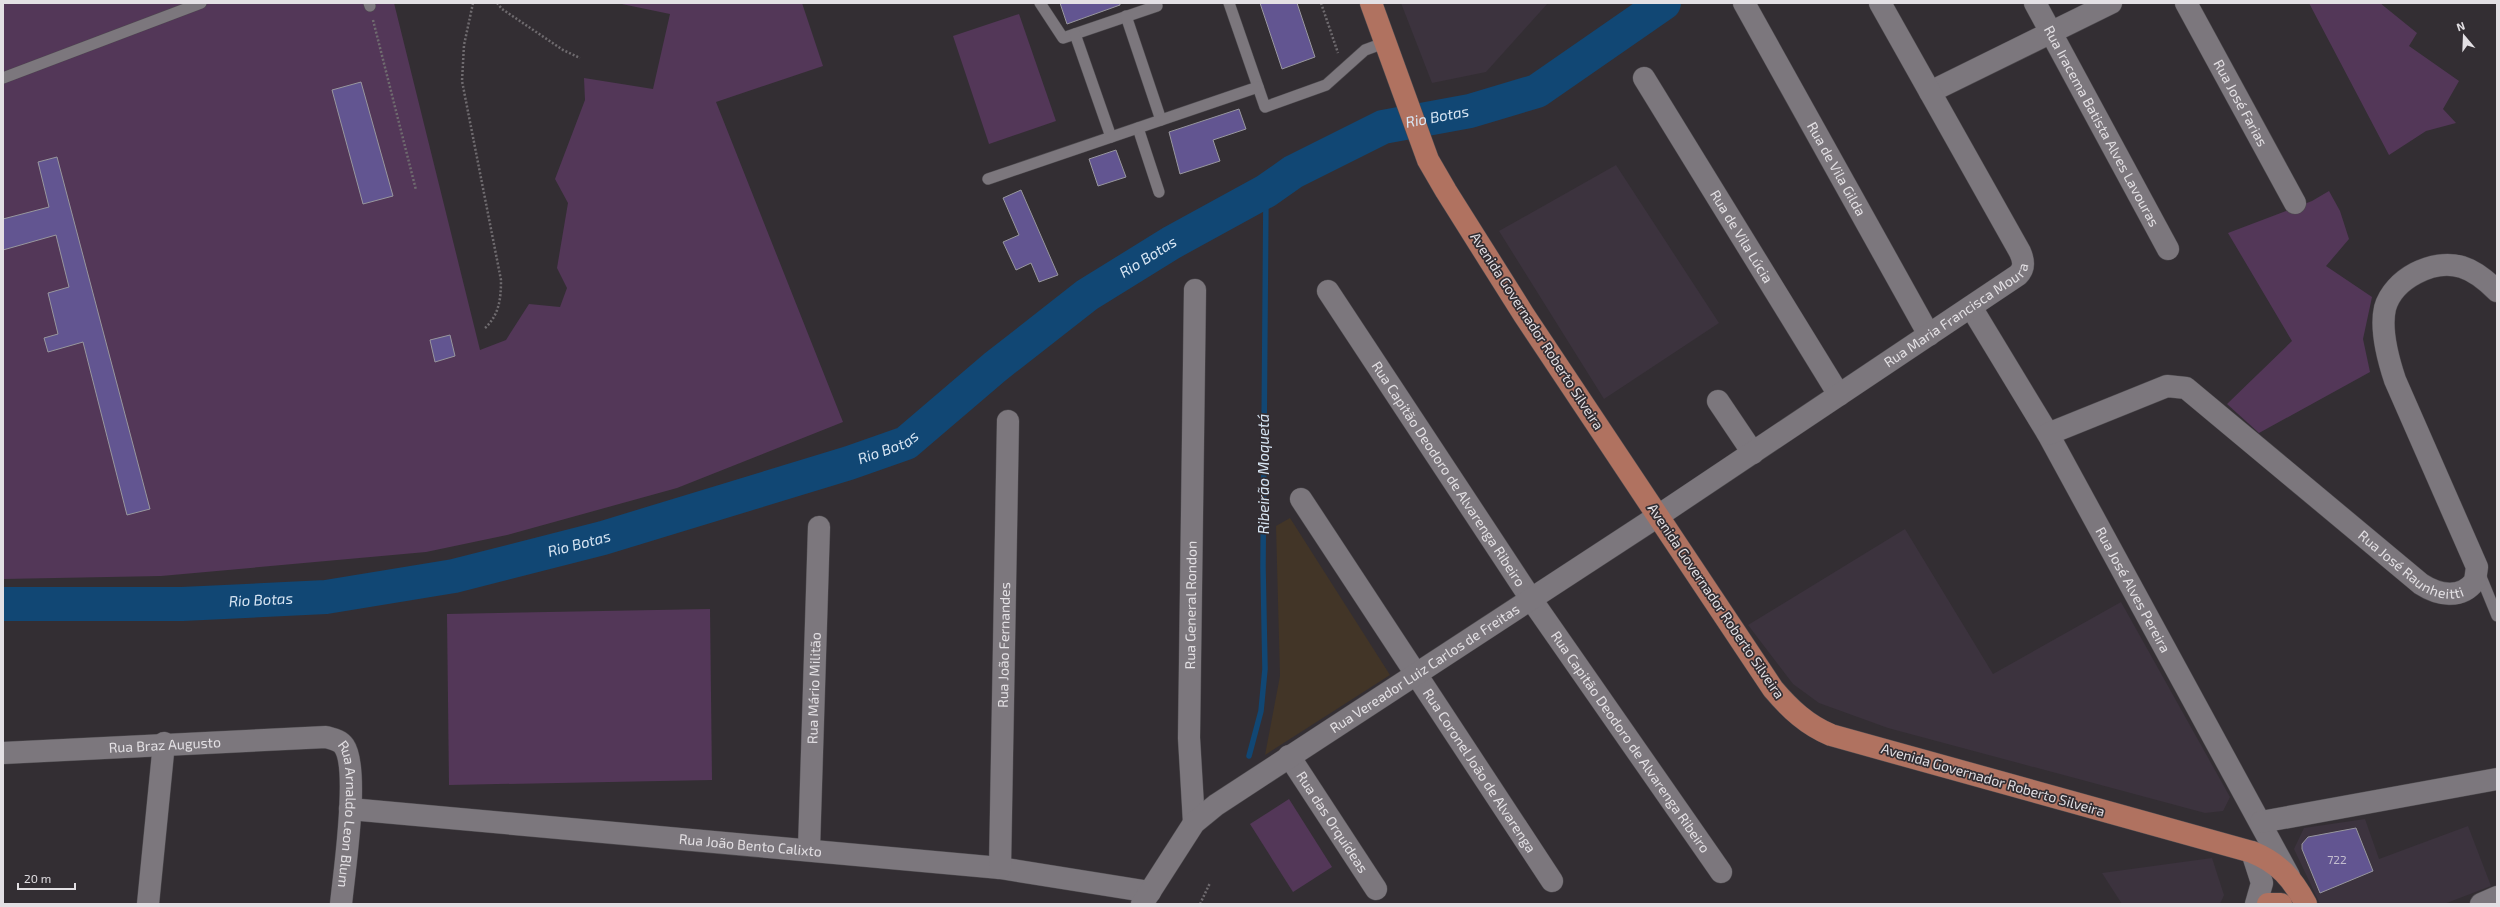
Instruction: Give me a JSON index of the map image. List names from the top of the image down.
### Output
{
  "streets": {
    "main road": ["Avenida Governador Roberto Silveira"],
    "street": [
      "Rua José Farias",
      "Rua Iracema Batista Alves Lavouras",
      "Rua de Vila Gilda",
      "Rua de Vila Lúcia",
      "Rua Maria Francisca Moura",
      "Rua Capitão Deodoro de Alvarenga Ribeiro",
      "Rua José Raunheitti",
      "Rua José Alves Pereira",
      "Rua General Rondon",
      "Rua João Fernandes",
      "Rua Vereador Luiz Carlos de Freitas",
      "Rua Mário Militão",
      "Rua Braz Augusto",
      "Rua Coronel João de Alvarenga",
      "Rua Arnaldo Leon Blum",
      "Rua das Orquídeas",
      "Rua João Bento Calixto"
    ]
  },
  "crossings": [
    ["Rua de Vila Gilda", "Rua Maria Francisca Moura"],
    ["Rua de Vila Lúcia", "Rua Maria Francisca Moura"],
    ["Rua Maria Francisca Moura", "Avenida Governador Roberto Silveira"],
    ["Rua Maria Francisca Moura", "Rua José Alves Pereira"],
    ["Rua Maria Francisca Moura", "Rua Vereador Luiz Carlos de Freitas"],
    ["Avenida Governador Roberto Silveira", "Rua José Alves Pereira"],
    ["Avenida Governador Roberto Silveira", "Rua Vereador Luiz Carlos de Freitas"],
    ["Rua Capitão Deodoro de Alvarenga Ribeiro", "Rua Vereador Luiz Carlos de Freitas"],
    ["Rua José Raunheitti", "Rua José Alves Pereira"],
    ["Rua General Rondon", "Rua Vereador Luiz Carlos de Freitas"],
    ["Rua João Fernandes", "Rua João Bento Calixto"],
    ["Rua Vereador Luiz Carlos de Freitas", "Rua Coronel João de Alvarenga"],
    ["Rua Vereador Luiz Carlos de Freitas", "Rua das Orquídeas"],
    ["Rua Mário Militão", "Rua João Bento Calixto"],
    ["Rua Braz Augusto", "Rua Arnaldo Leon Blum"],
    ["Rua Arnaldo Leon Blum", "Rua João Bento Calixto"]
  ],
  "water": ["Rio Botas", "Ribeirão Moquetá"],
  "house_numbers": ["722"],
  "scale_bar": "20 m",
  "north": "top"
}
